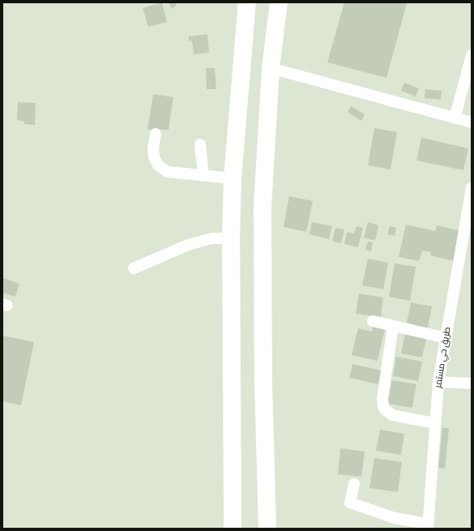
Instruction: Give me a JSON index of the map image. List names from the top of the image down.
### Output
{
  "streets": {
    "street": ["طريق حي مستمر"]
  }
}
